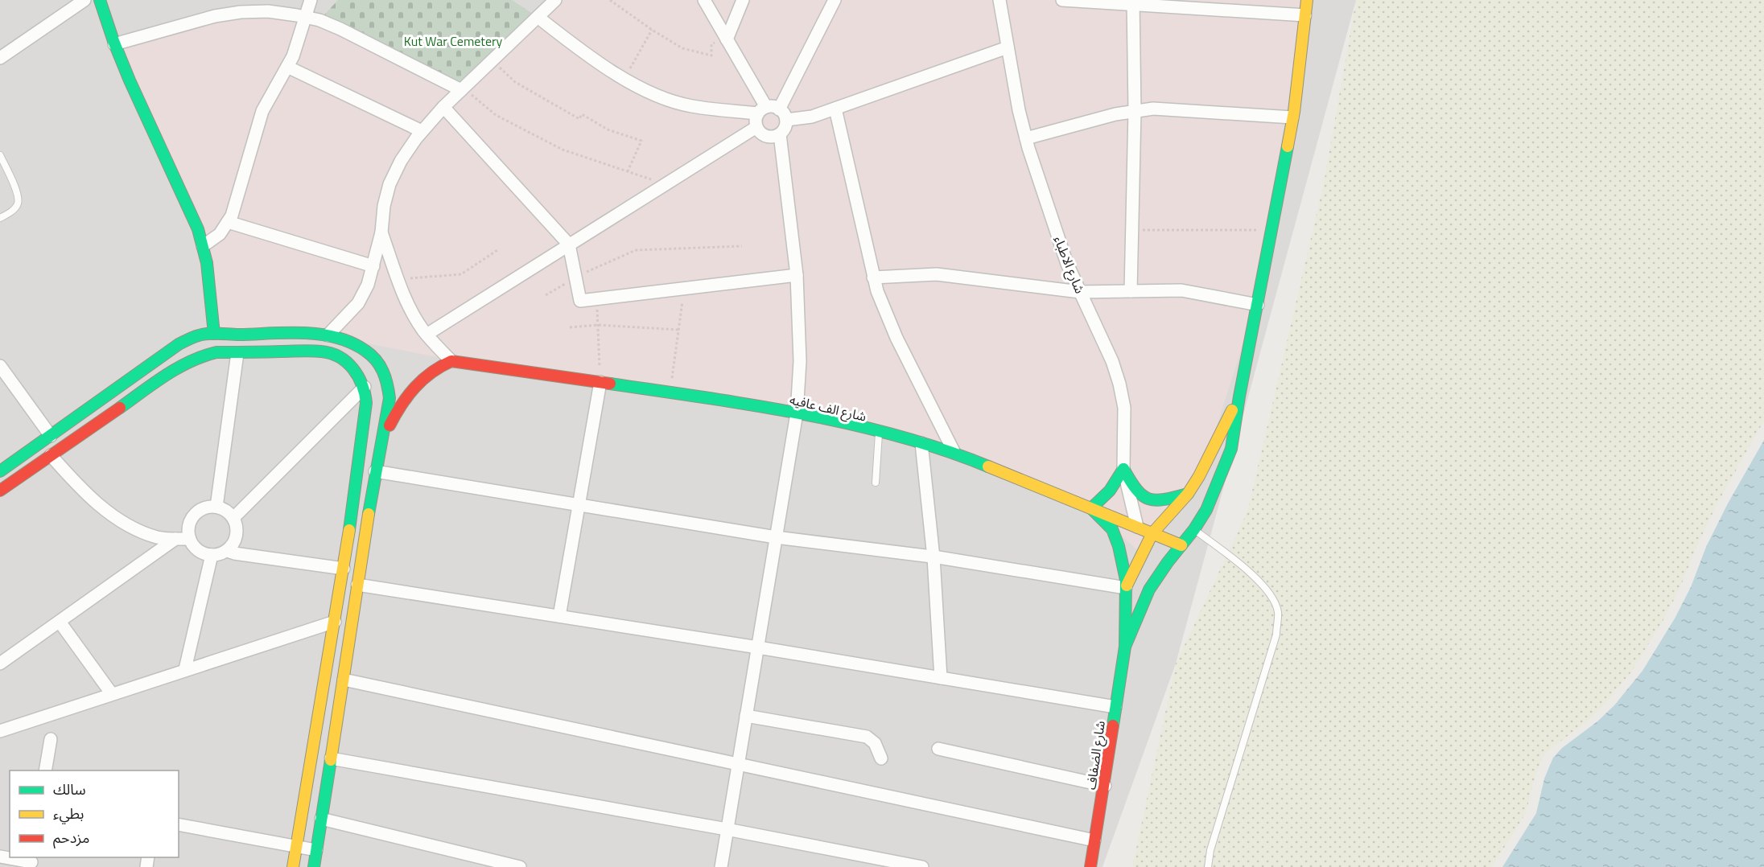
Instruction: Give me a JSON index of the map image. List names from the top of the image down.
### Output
{
  "streets": {
    "street": ["شارع الاطباء", "شارع الف عافيه", "شارع الضفاف"]
  },
  "crossings": [
    ["شارع الاطباء", "شارع الف عافيه"]
  ],
  "parks": ["Kut War Cemetery"],
  "legend": ["سالك", "بطيء", "مزدحم"]
}
